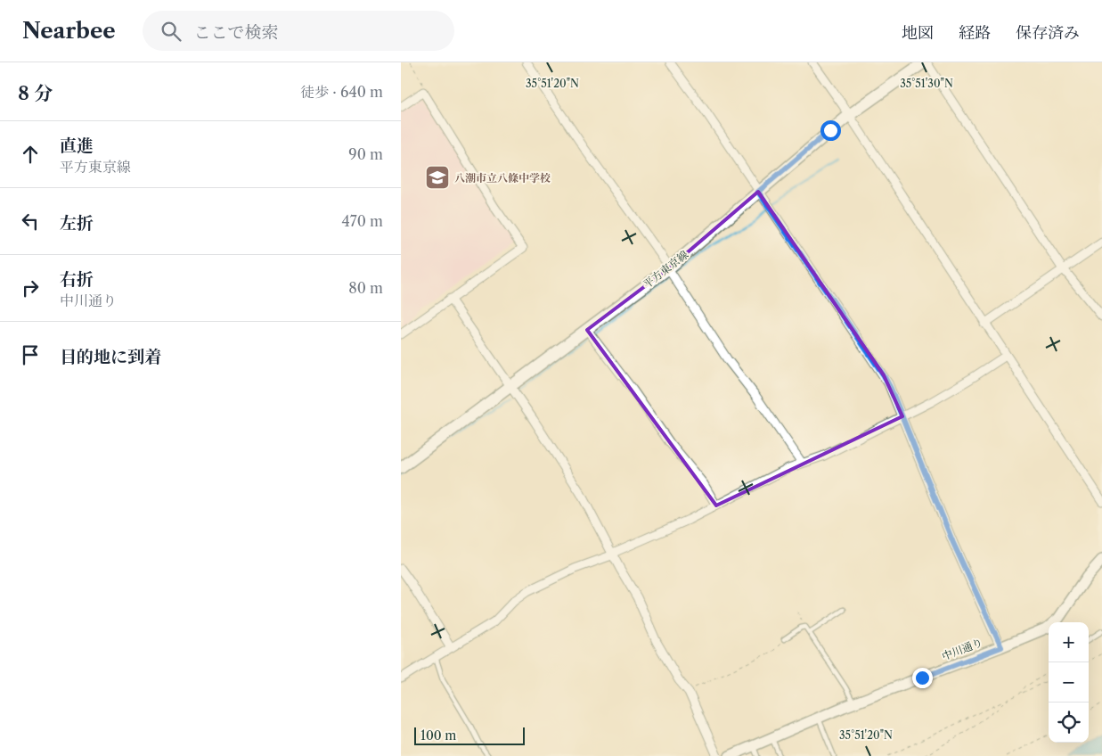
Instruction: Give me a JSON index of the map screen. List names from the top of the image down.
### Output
{
  "streets": {
    "main road": ["平方東京線"],
    "street": ["中川通り"]
  },
  "places": {
    "school or university": ["八潮市立八條中学校"]
  },
  "scale_bar": "100 m",
  "page": {
    "header": "Nearbee",
    "search": "ここで検索",
    "nav": ["地図", "経路", "保存済み"],
    "heading": ["8 分", "徒歩 · 640 m"],
    "list": [
      ["直進", "平方東京線", "90 m"],
      ["左折", "470 m"],
      ["右折", "中川通り", "80 m"],
      "目的地に到着"
    ],
    "map_buttons": ["+", "−"],
    "scale": "100 m"
  },
  "coordinates": ["35°51'20\"N", "35°51'30\"N"]
}
